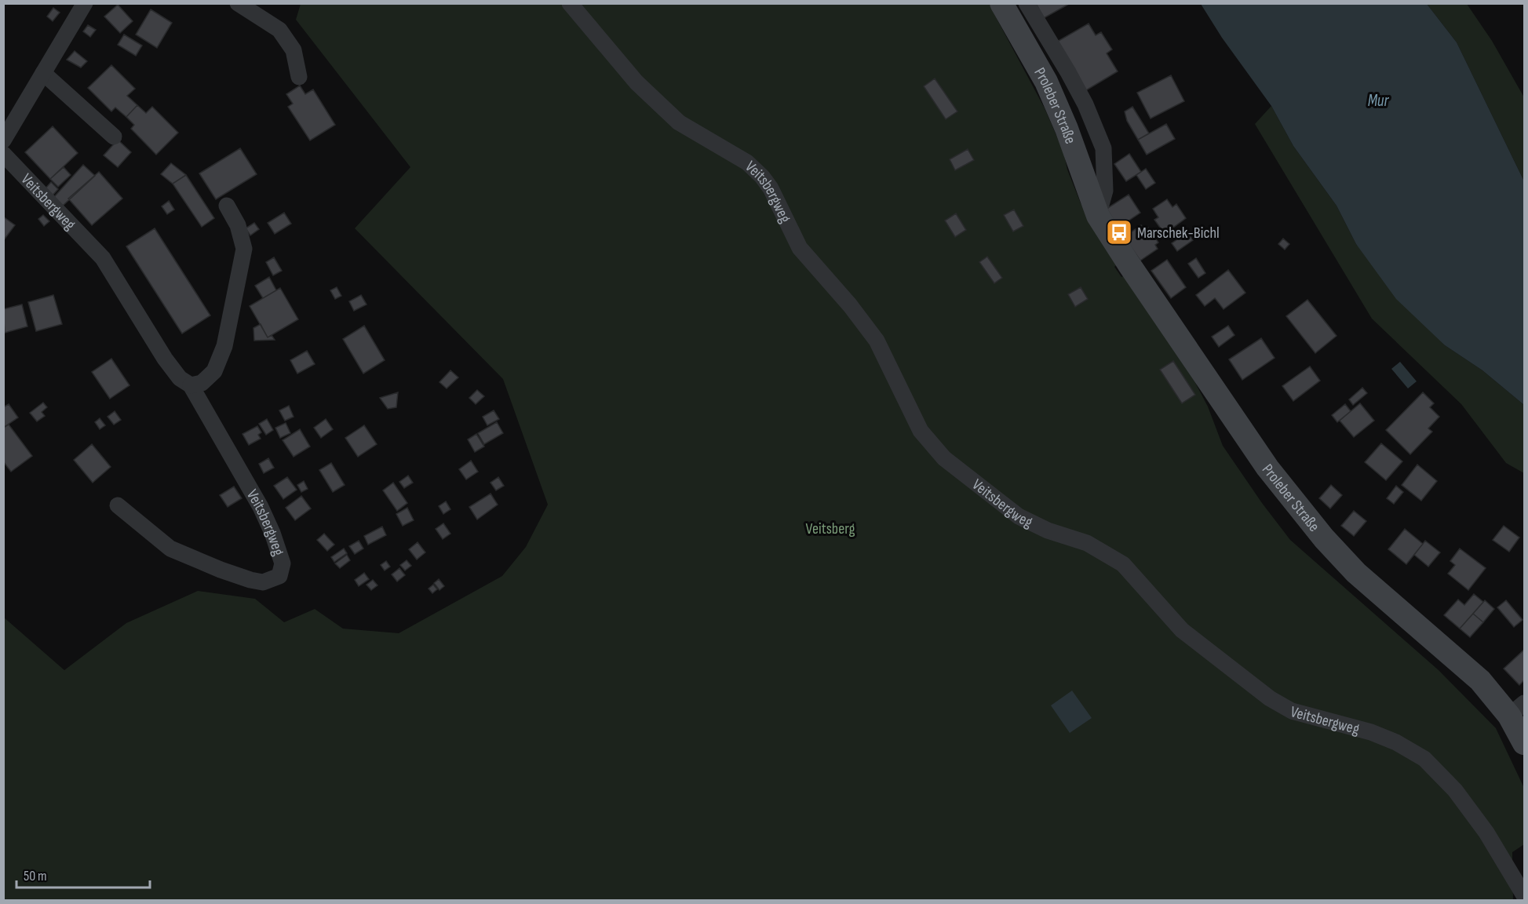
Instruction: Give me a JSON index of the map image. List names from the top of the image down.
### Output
{
  "streets": {
    "main road": ["Proleber Straße"],
    "street": ["Veitsbergweg"]
  },
  "water": ["Mur"],
  "parks": ["Veitsberg"],
  "places": {
    "bus stop": ["Marschek-Bichl"]
  },
  "scale_bar": "50 m"
}
